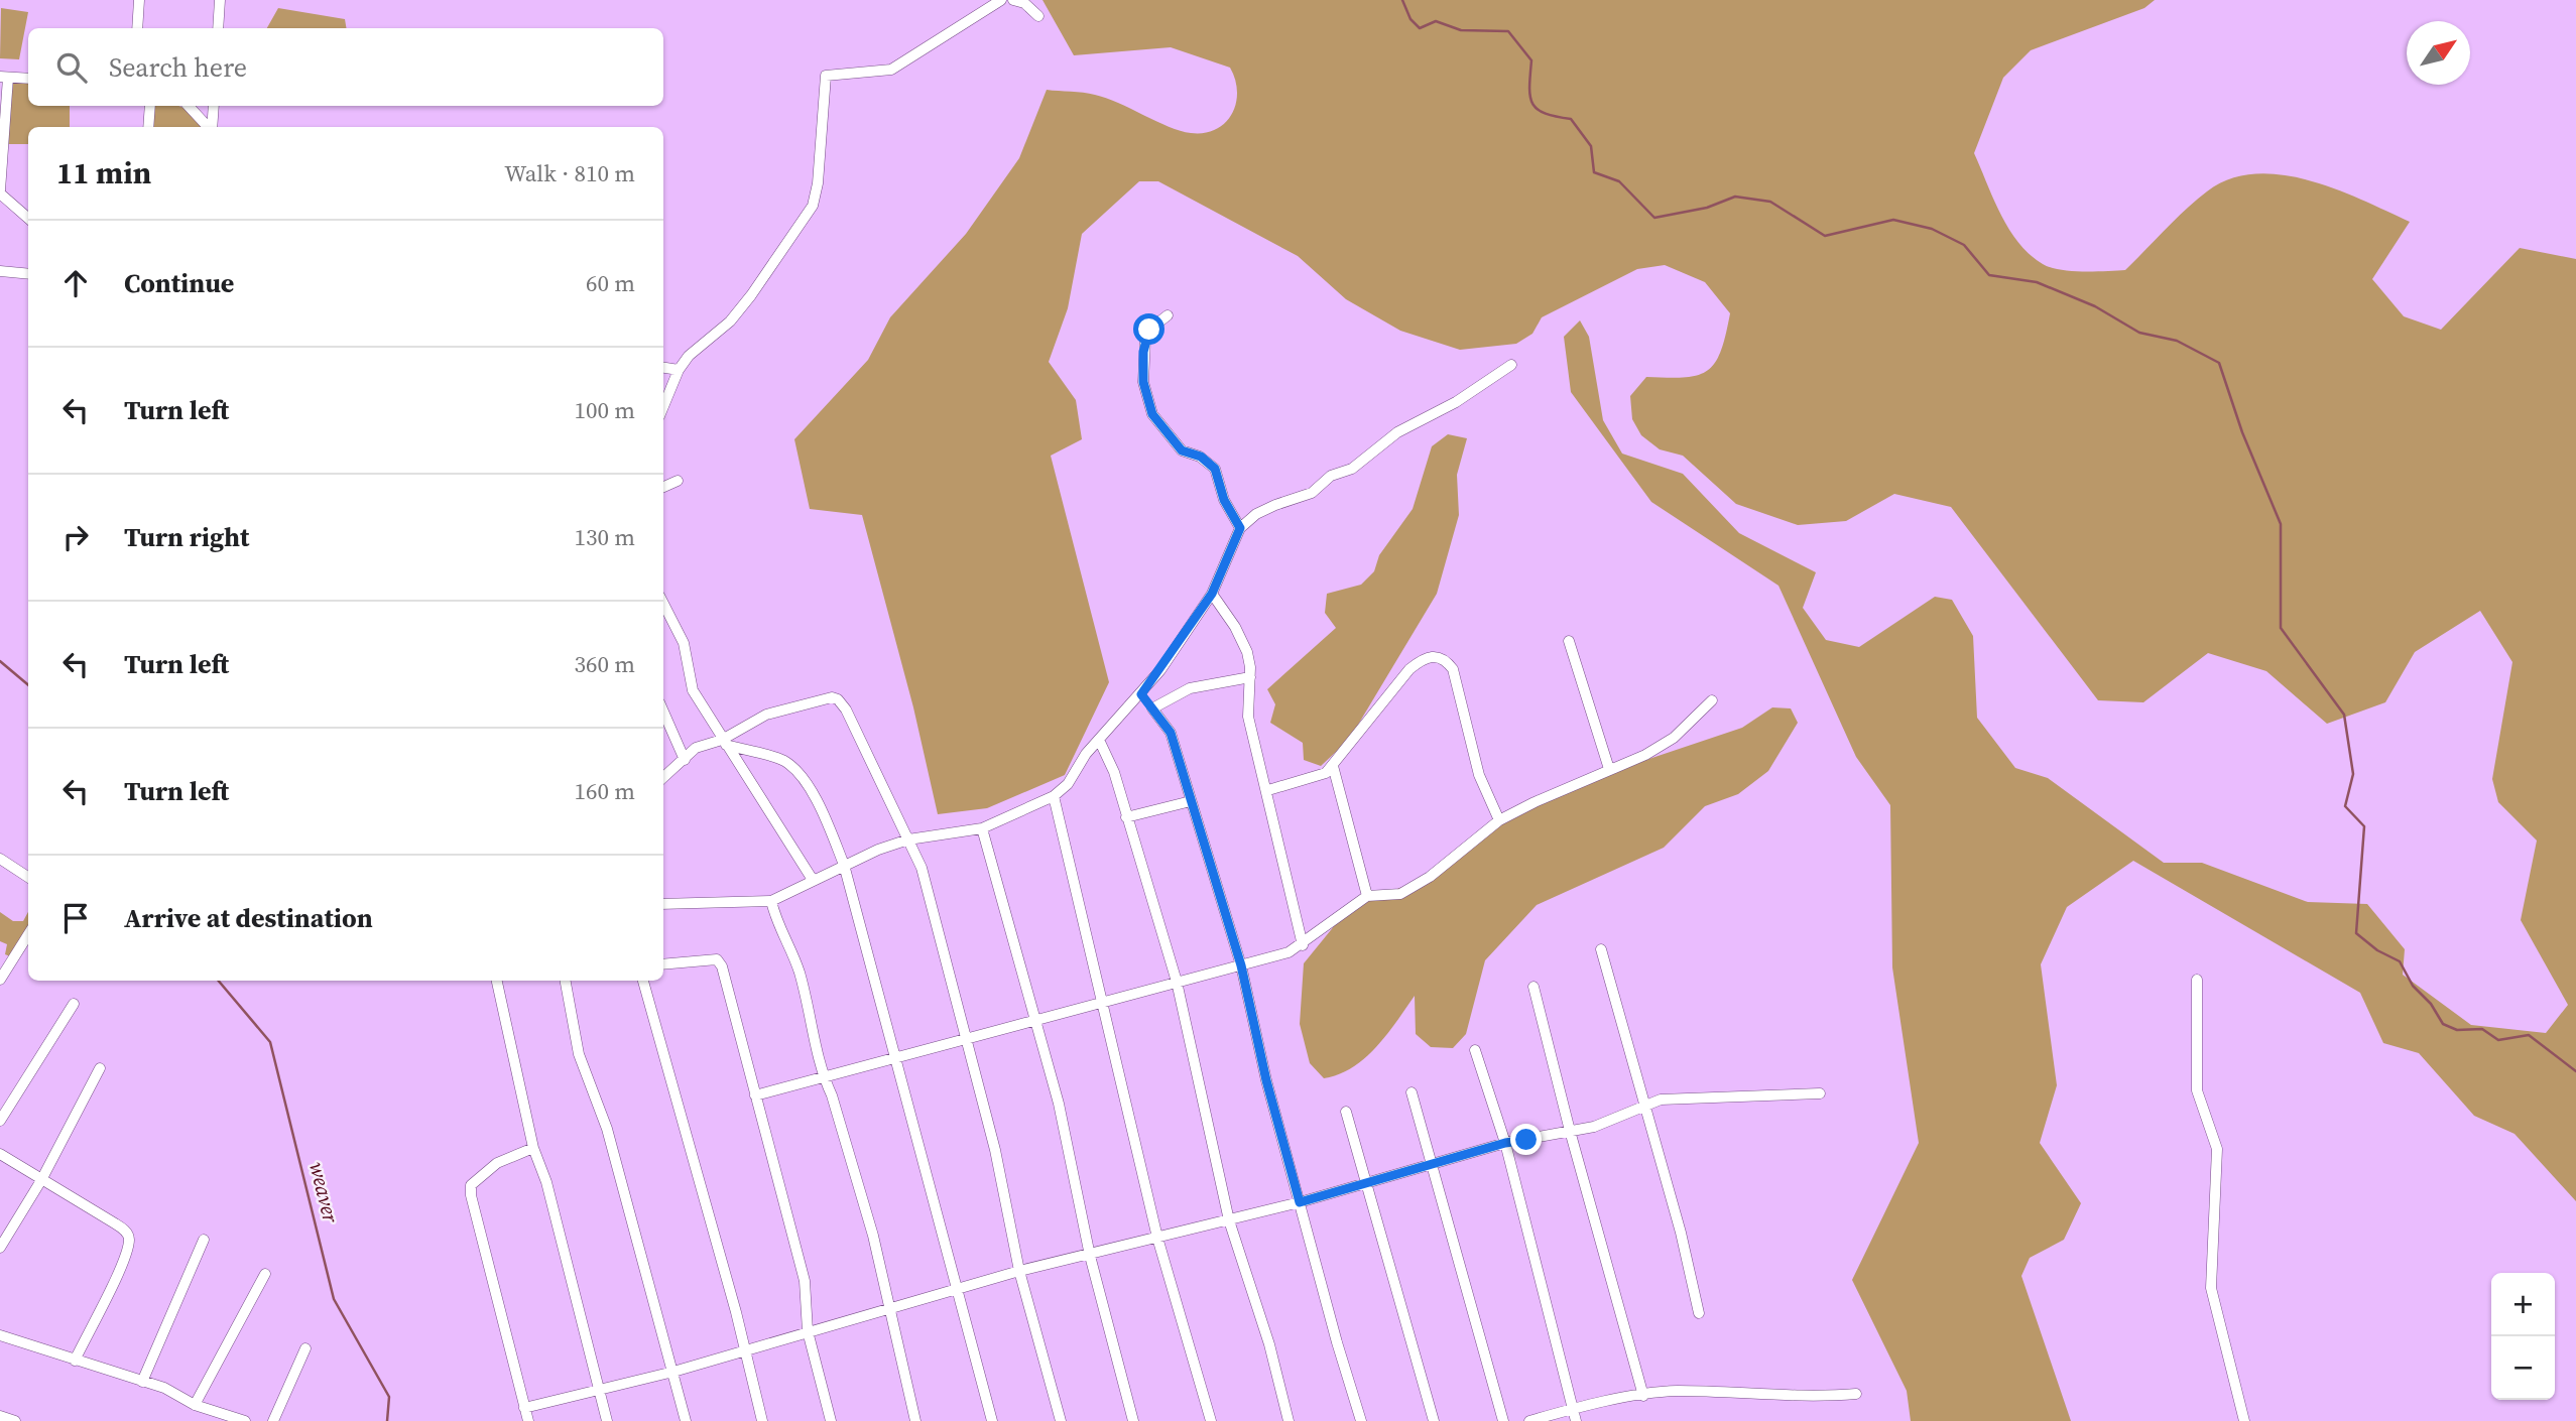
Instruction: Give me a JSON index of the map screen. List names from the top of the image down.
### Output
{
  "water": ["weaver"],
  "north": "top right",
  "page": {
    "search": "Search here",
    "heading": ["11 min", "Walk · 810 m"],
    "list": [
      ["Continue", "60 m"],
      ["Turn left", "100 m"],
      ["Turn right", "130 m"],
      ["Turn left", "360 m"],
      ["Turn left", "160 m"],
      "Arrive at destination"
    ],
    "map_buttons": ["+", "−"]
  }
}
